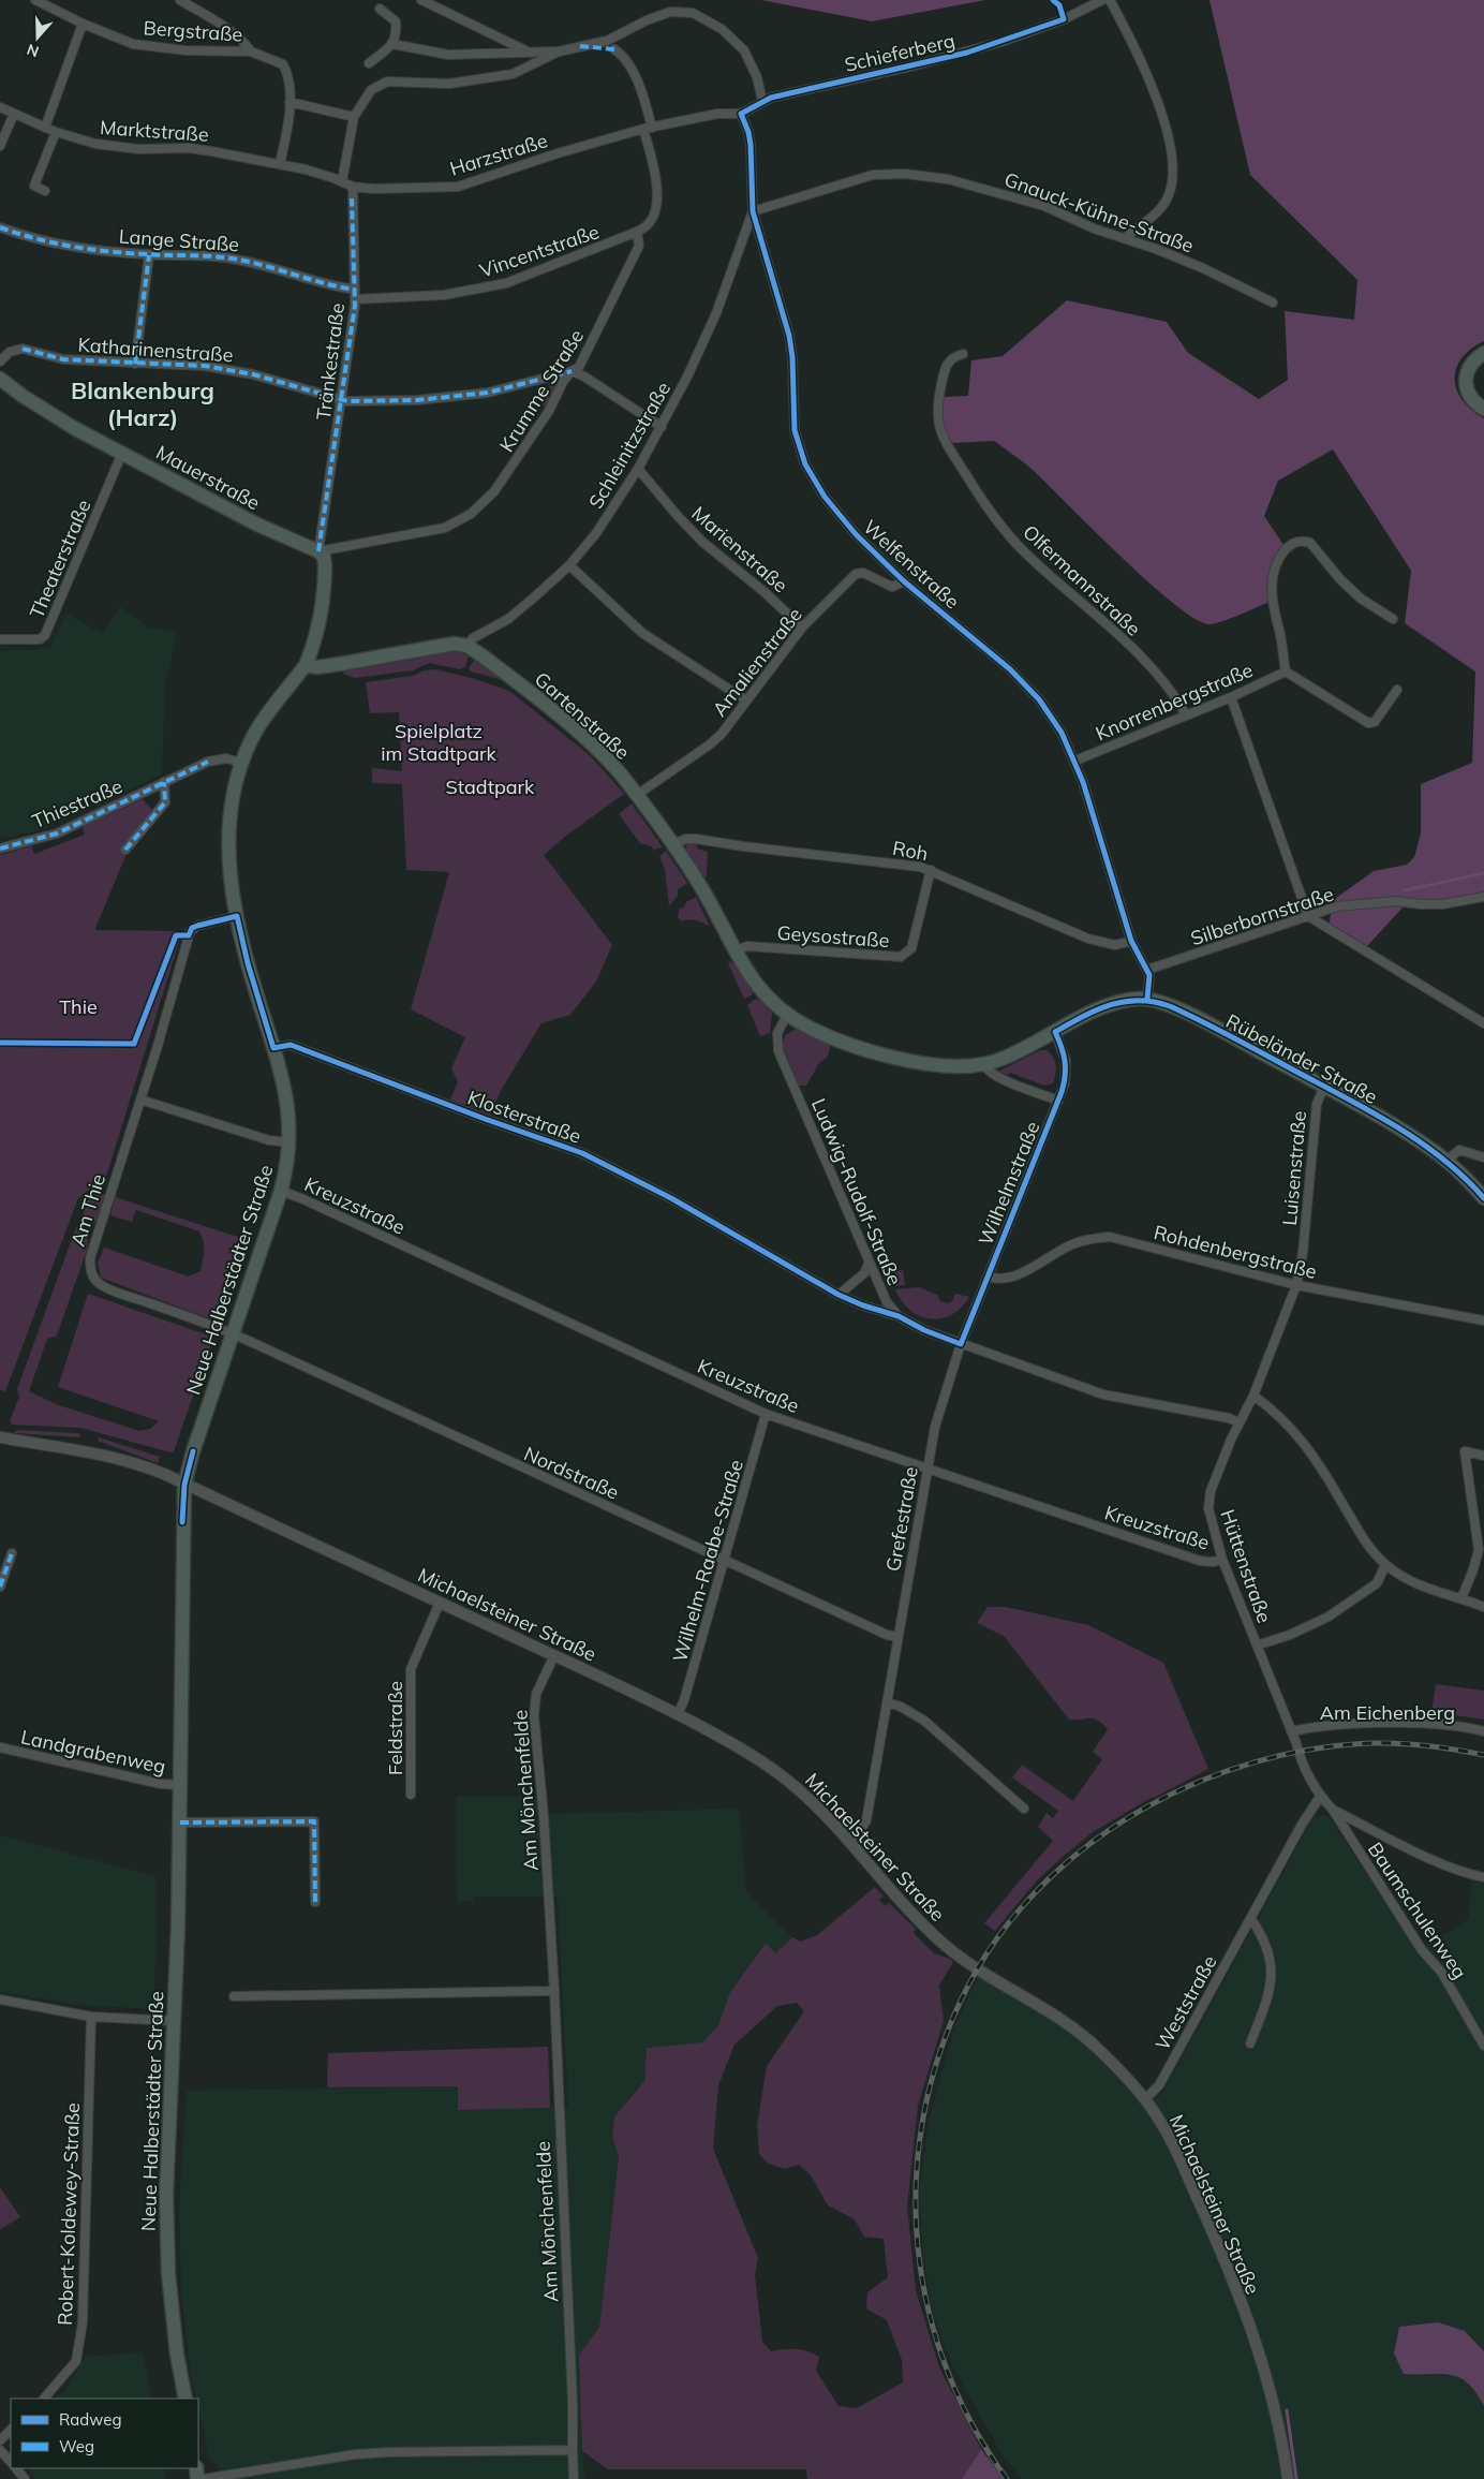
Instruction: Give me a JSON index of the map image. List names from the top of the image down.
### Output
{
  "streets": {
    "main road": [
      "Mauerstraße",
      "Gartenstraße",
      "Rübeländer Straße",
      "Neue Halberstädter Straße"
    ],
    "street": [
      "Bergstraße",
      "Schieferberg",
      "Marktstraße",
      "Harzstraße",
      "Gnauck-Kühne-Straße",
      "Lange Straße",
      "Vincentstraße",
      "Katharinenstraße",
      "Tränkestraße",
      "Krumme Straße",
      "Schleinitzstraße",
      "Marienstraße",
      "Theaterstraße",
      "Welfenstraße",
      "Olfermannstraße",
      "Amalienstraße",
      "Knorrenbergstraße",
      "Thiestraße",
      "Roh",
      "Silberbornstraße",
      "Geysostraße",
      "Klosterstraße",
      "Luisenstraße",
      "Wilhelmstraße",
      "Ludwig-Rudolf-Straße",
      "Kreuzstraße",
      "Am Thie",
      "Rohdenbergstraße",
      "Nordstraße",
      "Grefestraße",
      "Wilhelm-Raabe-Straße",
      "Hüttenstraße",
      "Michaelsteiner Straße",
      "Am Eichenberg",
      "Feldstraße",
      "Landgrabenweg",
      "Am Mönchenfelde",
      "Baumschulenweg",
      "Weststraße",
      "Robert-Koldewey-Straße"
    ]
  },
  "crossings": [
    ["Bergstraße", "Marktstraße"],
    ["Schieferberg", "Harzstraße"],
    ["Schieferberg", "Welfenstraße"],
    ["Harzstraße", "Tränkestraße"],
    ["Harzstraße", "Welfenstraße"],
    ["Gnauck-Kühne-Straße", "Schleinitzstraße"],
    ["Gnauck-Kühne-Straße", "Welfenstraße"],
    ["Lange Straße", "Tränkestraße"],
    ["Vincentstraße", "Tränkestraße"],
    ["Vincentstraße", "Krumme Straße"],
    ["Katharinenstraße", "Tränkestraße"],
    ["Katharinenstraße", "Krumme Straße"],
    ["Tränkestraße", "Krumme Straße"],
    ["Tränkestraße", "Mauerstraße"],
    ["Tränkestraße", "Neue Halberstädter Straße"],
    ["Krumme Straße", "Mauerstraße"],
    ["Krumme Straße", "Neue Halberstädter Straße"],
    ["Schleinitzstraße", "Marienstraße"],
    ["Schleinitzstraße", "Welfenstraße"],
    ["Schleinitzstraße", "Gartenstraße"],
    ["Mauerstraße", "Theaterstraße"],
    ["Mauerstraße", "Neue Halberstädter Straße"],
    ["Marienstraße", "Amalienstraße"],
    ["Welfenstraße", "Amalienstraße"],
    ["Welfenstraße", "Knorrenbergstraße"],
    ["Welfenstraße", "Gartenstraße"],
    ["Welfenstraße", "Roh"],
    ["Welfenstraße", "Silberbornstraße"],
    ["Welfenstraße", "Rübeländer Straße"],
    ["Olfermannstraße", "Knorrenbergstraße"],
    ["Amalienstraße", "Gartenstraße"],
    ["Gartenstraße", "Roh"],
    ["Gartenstraße", "Geysostraße"],
    ["Gartenstraße", "Rübeländer Straße"],
    ["Gartenstraße", "Wilhelmstraße"],
    ["Gartenstraße", "Ludwig-Rudolf-Straße"],
    ["Thiestraße", "Neue Halberstädter Straße"],
    ["Roh", "Geysostraße"],
    ["Rübeländer Straße", "Luisenstraße"],
    ["Klosterstraße", "Ludwig-Rudolf-Straße"],
    ["Klosterstraße", "Neue Halberstädter Straße"],
    ["Luisenstraße", "Rohdenbergstraße"],
    ["Luisenstraße", "Hüttenstraße"],
    ["Wilhelmstraße", "Ludwig-Rudolf-Straße"],
    ["Wilhelmstraße", "Rohdenbergstraße"],
    ["Wilhelmstraße", "Grefestraße"],
    ["Ludwig-Rudolf-Straße", "Grefestraße"],
    ["Ludwig-Rudolf-Straße", "Hüttenstraße"],
    ["Kreuzstraße", "Neue Halberstädter Straße"],
    ["Kreuzstraße", "Grefestraße"],
    ["Kreuzstraße", "Wilhelm-Raabe-Straße"],
    ["Kreuzstraße", "Hüttenstraße"],
    ["Am Thie", "Neue Halberstädter Straße"],
    ["Am Thie", "Nordstraße"],
    ["Rohdenbergstraße", "Hüttenstraße"],
    ["Neue Halberstädter Straße", "Nordstraße"],
    ["Neue Halberstädter Straße", "Michaelsteiner Straße"],
    ["Neue Halberstädter Straße", "Landgrabenweg"],
    ["Nordstraße", "Grefestraße"],
    ["Nordstraße", "Wilhelm-Raabe-Straße"],
    ["Grefestraße", "Michaelsteiner Straße"],
    ["Wilhelm-Raabe-Straße", "Michaelsteiner Straße"],
    ["Hüttenstraße", "Am Eichenberg"],
    ["Hüttenstraße", "Baumschulenweg"],
    ["Hüttenstraße", "Weststraße"],
    ["Michaelsteiner Straße", "Feldstraße"],
    ["Michaelsteiner Straße", "Am Mönchenfelde"],
    ["Michaelsteiner Straße", "Weststraße"],
    ["Baumschulenweg", "Weststraße"]
  ],
  "districts": ["Blankenburg (Harz)"],
  "parks": ["Spielplatz im Stadtpark", "Stadtpark", "Thie"],
  "legend": ["Radweg", "Weg"],
  "north": "bottom"
}
